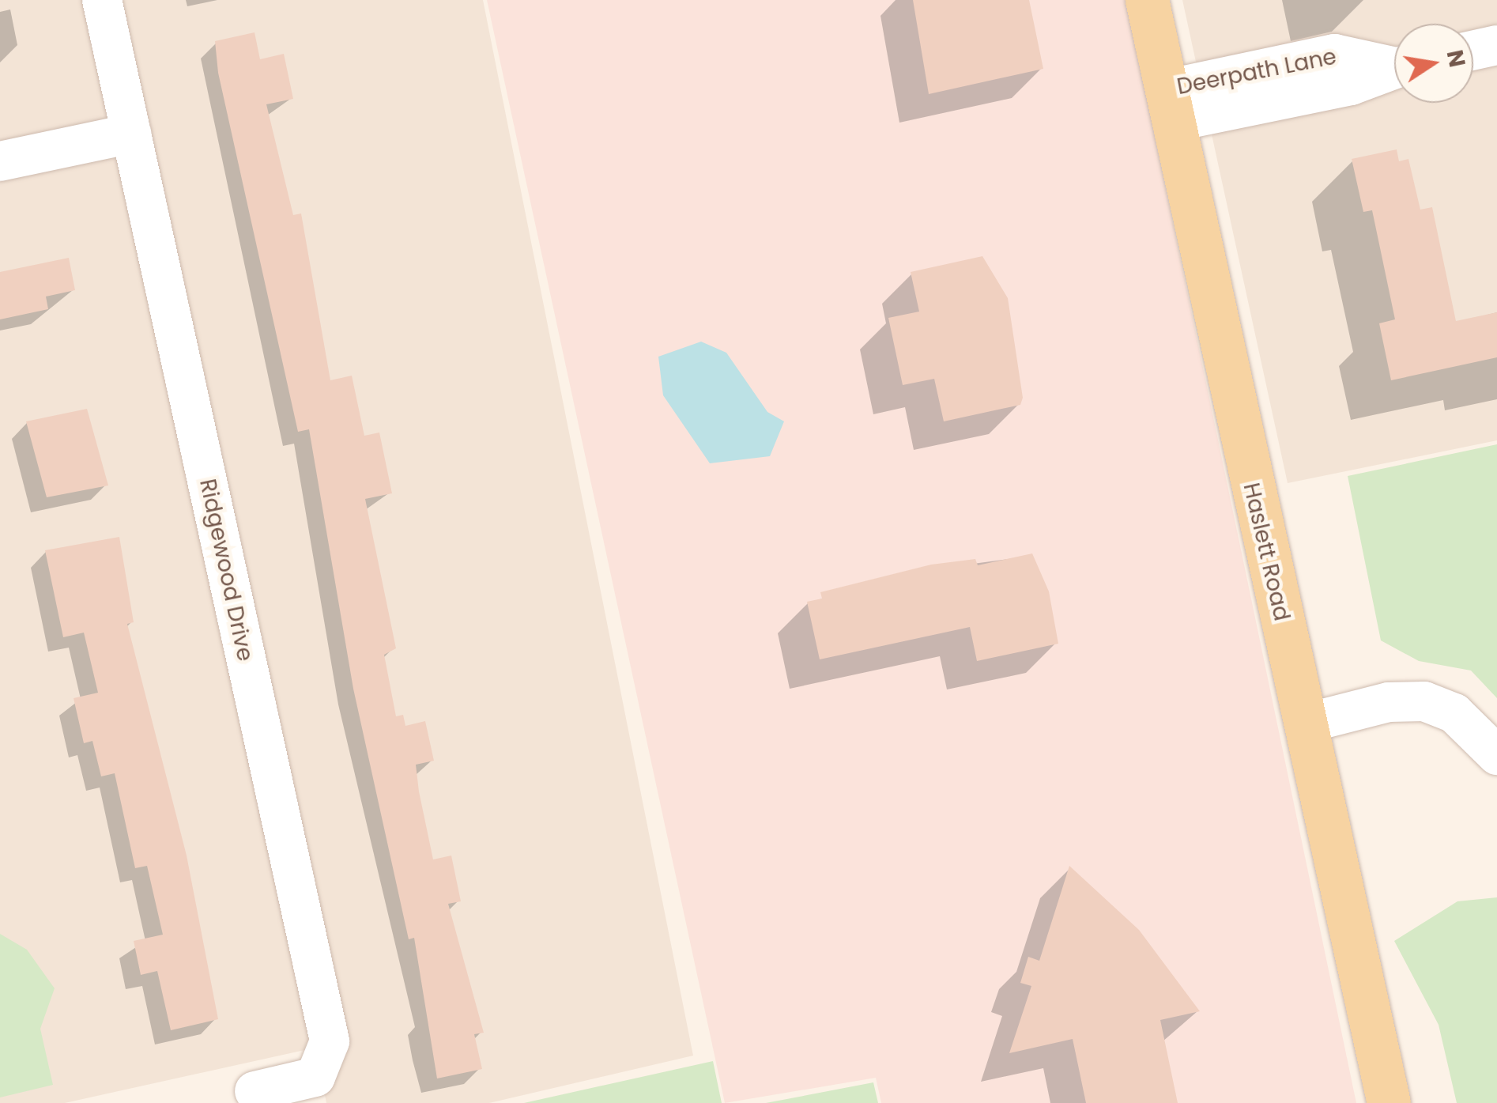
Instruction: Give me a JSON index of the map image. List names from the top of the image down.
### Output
{
  "streets": {
    "main road": ["Haslett Road"],
    "street": ["Deerpath Lane", "Ridgewood Drive"]
  },
  "crossings": [
    ["Deerpath Lane", "Haslett Road"]
  ],
  "north": "right"
}
